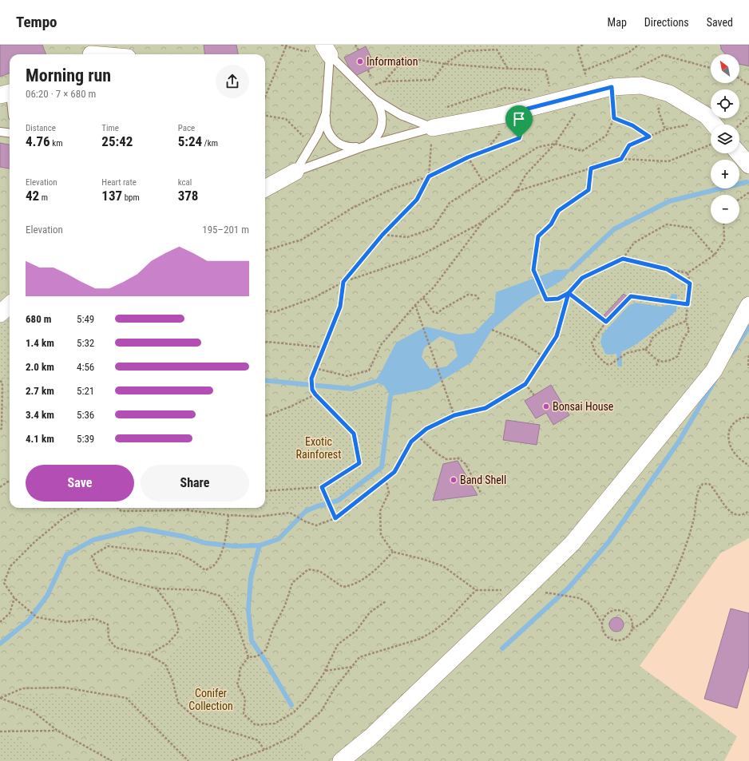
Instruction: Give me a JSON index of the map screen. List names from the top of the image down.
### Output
{
  "parks": ["Exotic Rainforest", "Conifer Collection"],
  "places": ["Information", "Bonsai House", "Band Shell"],
  "north": "top left",
  "page": {
    "header": "Tempo",
    "nav": ["Map", "Directions", "Saved"],
    "map_buttons": ["+", "−"],
    "heading": ["Morning run", "06:20 · 7 × 680 m"],
    "stats": [
      ["Distance", "4.76 km"],
      ["Time", "25:42"],
      ["Pace", "5:24 /km"],
      ["Elevation", "42 m"],
      ["Heart rate", "137 bpm"],
      ["kcal", "378"]
    ],
    "chart": ["Elevation", "195–201 m"],
    "list": [
      {
        "name": "680 m",
        "note": "5:49"
      },
      {
        "name": "1.4 km",
        "note": "5:32"
      },
      {
        "name": "2.0 km",
        "note": "4:56"
      },
      {
        "name": "2.7 km",
        "note": "5:21"
      },
      {
        "name": "3.4 km",
        "note": "5:36"
      },
      {
        "name": "4.1 km",
        "note": "5:39"
      }
    ],
    "buttons": ["Save", "Share"]
  }
}
